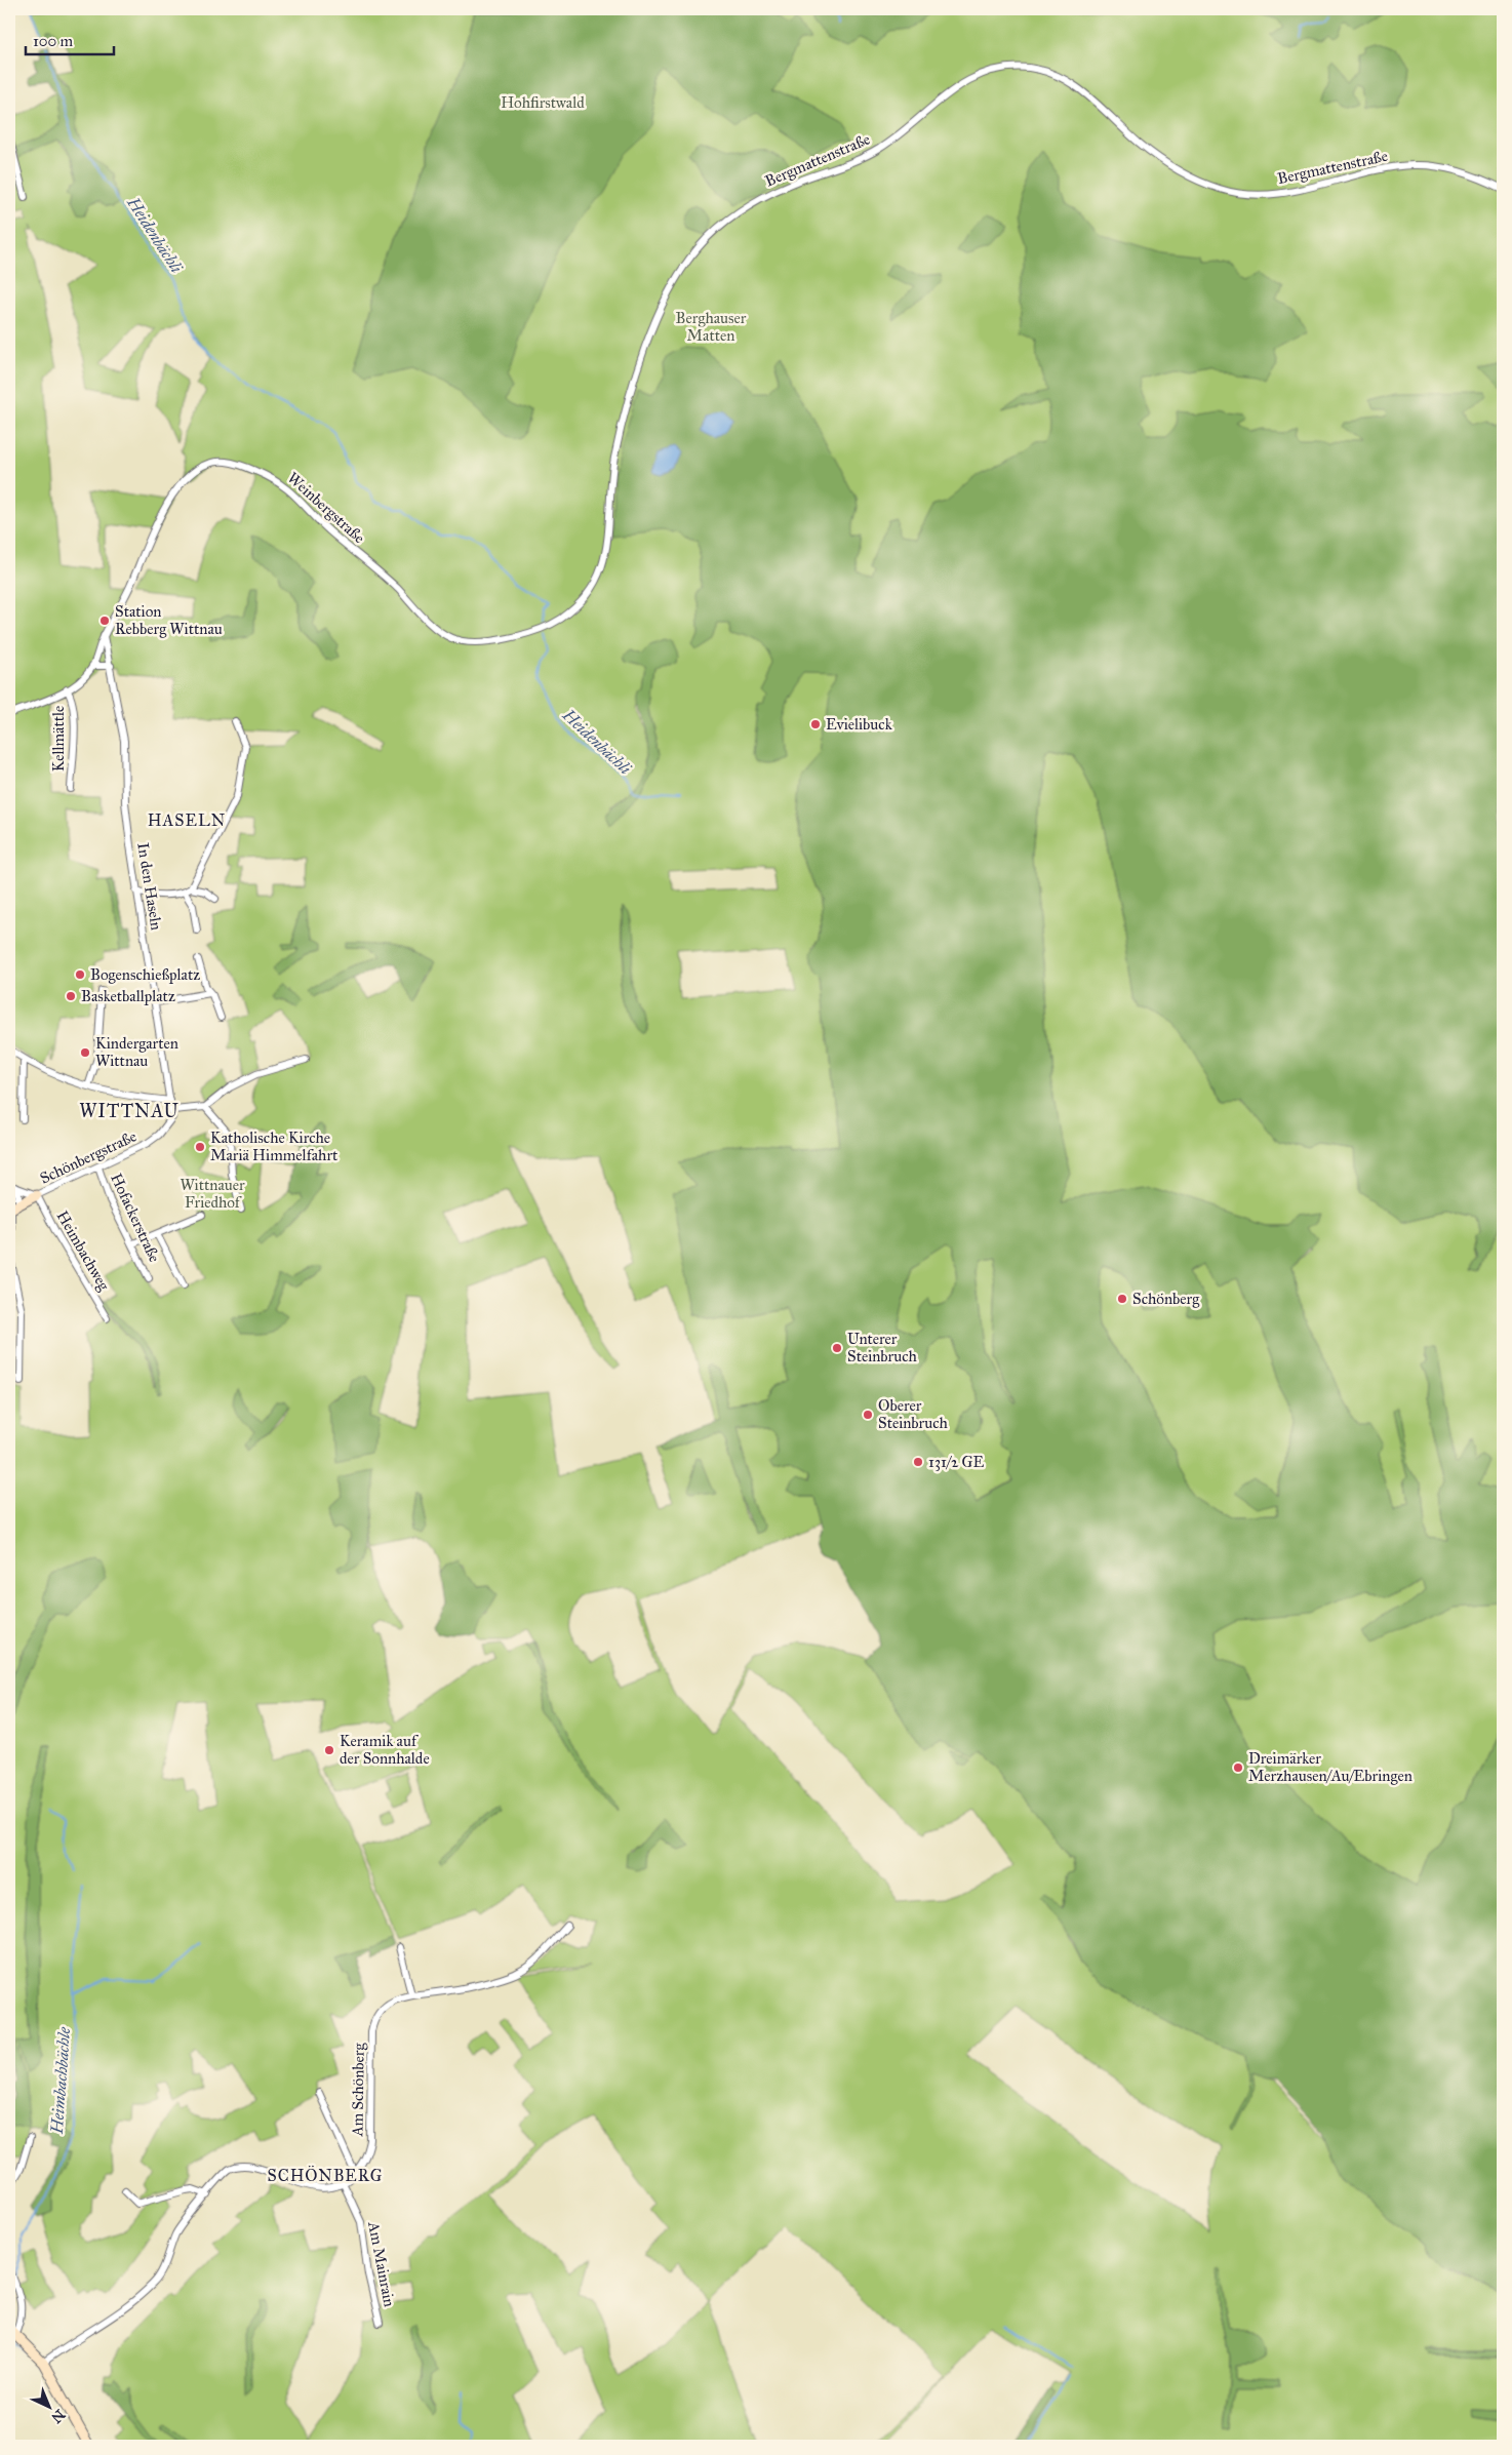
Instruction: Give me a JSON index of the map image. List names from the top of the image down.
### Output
{
  "streets": {
    "street": [
      "Bergmattenstraße",
      "Weinbergstraße",
      "Kellmättle",
      "In den Haseln",
      "Schönbergstraße",
      "Hofackerstraße",
      "Heimbachweg",
      "Am Schönberg",
      "Am Mainrain"
    ]
  },
  "crossings": [
    ["Bergmattenstraße", "Weinbergstraße"],
    ["Weinbergstraße", "Kellmättle"],
    ["Weinbergstraße", "In den Haseln"],
    ["In den Haseln", "Schönbergstraße"],
    ["Schönbergstraße", "Hofackerstraße"],
    ["Schönbergstraße", "Heimbachweg"],
    ["Am Schönberg", "Am Mainrain"]
  ],
  "districts": ["HASELN", "WITTNAU", "SCHÖNBERG"],
  "water": ["Heidenbächli", "Heimbachbächle"],
  "parks": ["Hohfirstwald", "Berghauser Matten", "Wittnauer Friedhof"],
  "places": [
    "Station Rebberg Wittnau",
    "Evielibuck",
    "Bogenschießplatz",
    "Basketballplatz",
    "Kindergarten Wittnau",
    "Katholische Kirche Mariä Himmelfahrt",
    "Schönberg",
    "Unterer Steinbruch",
    "Oberer Steinbruch",
    "131/2 GE",
    "Keramik auf der Sonnhalde",
    "Dreimärker Merzhausen/Au/Ebringen"
  ],
  "scale_bar": "100 m",
  "north": "bottom right"
}
